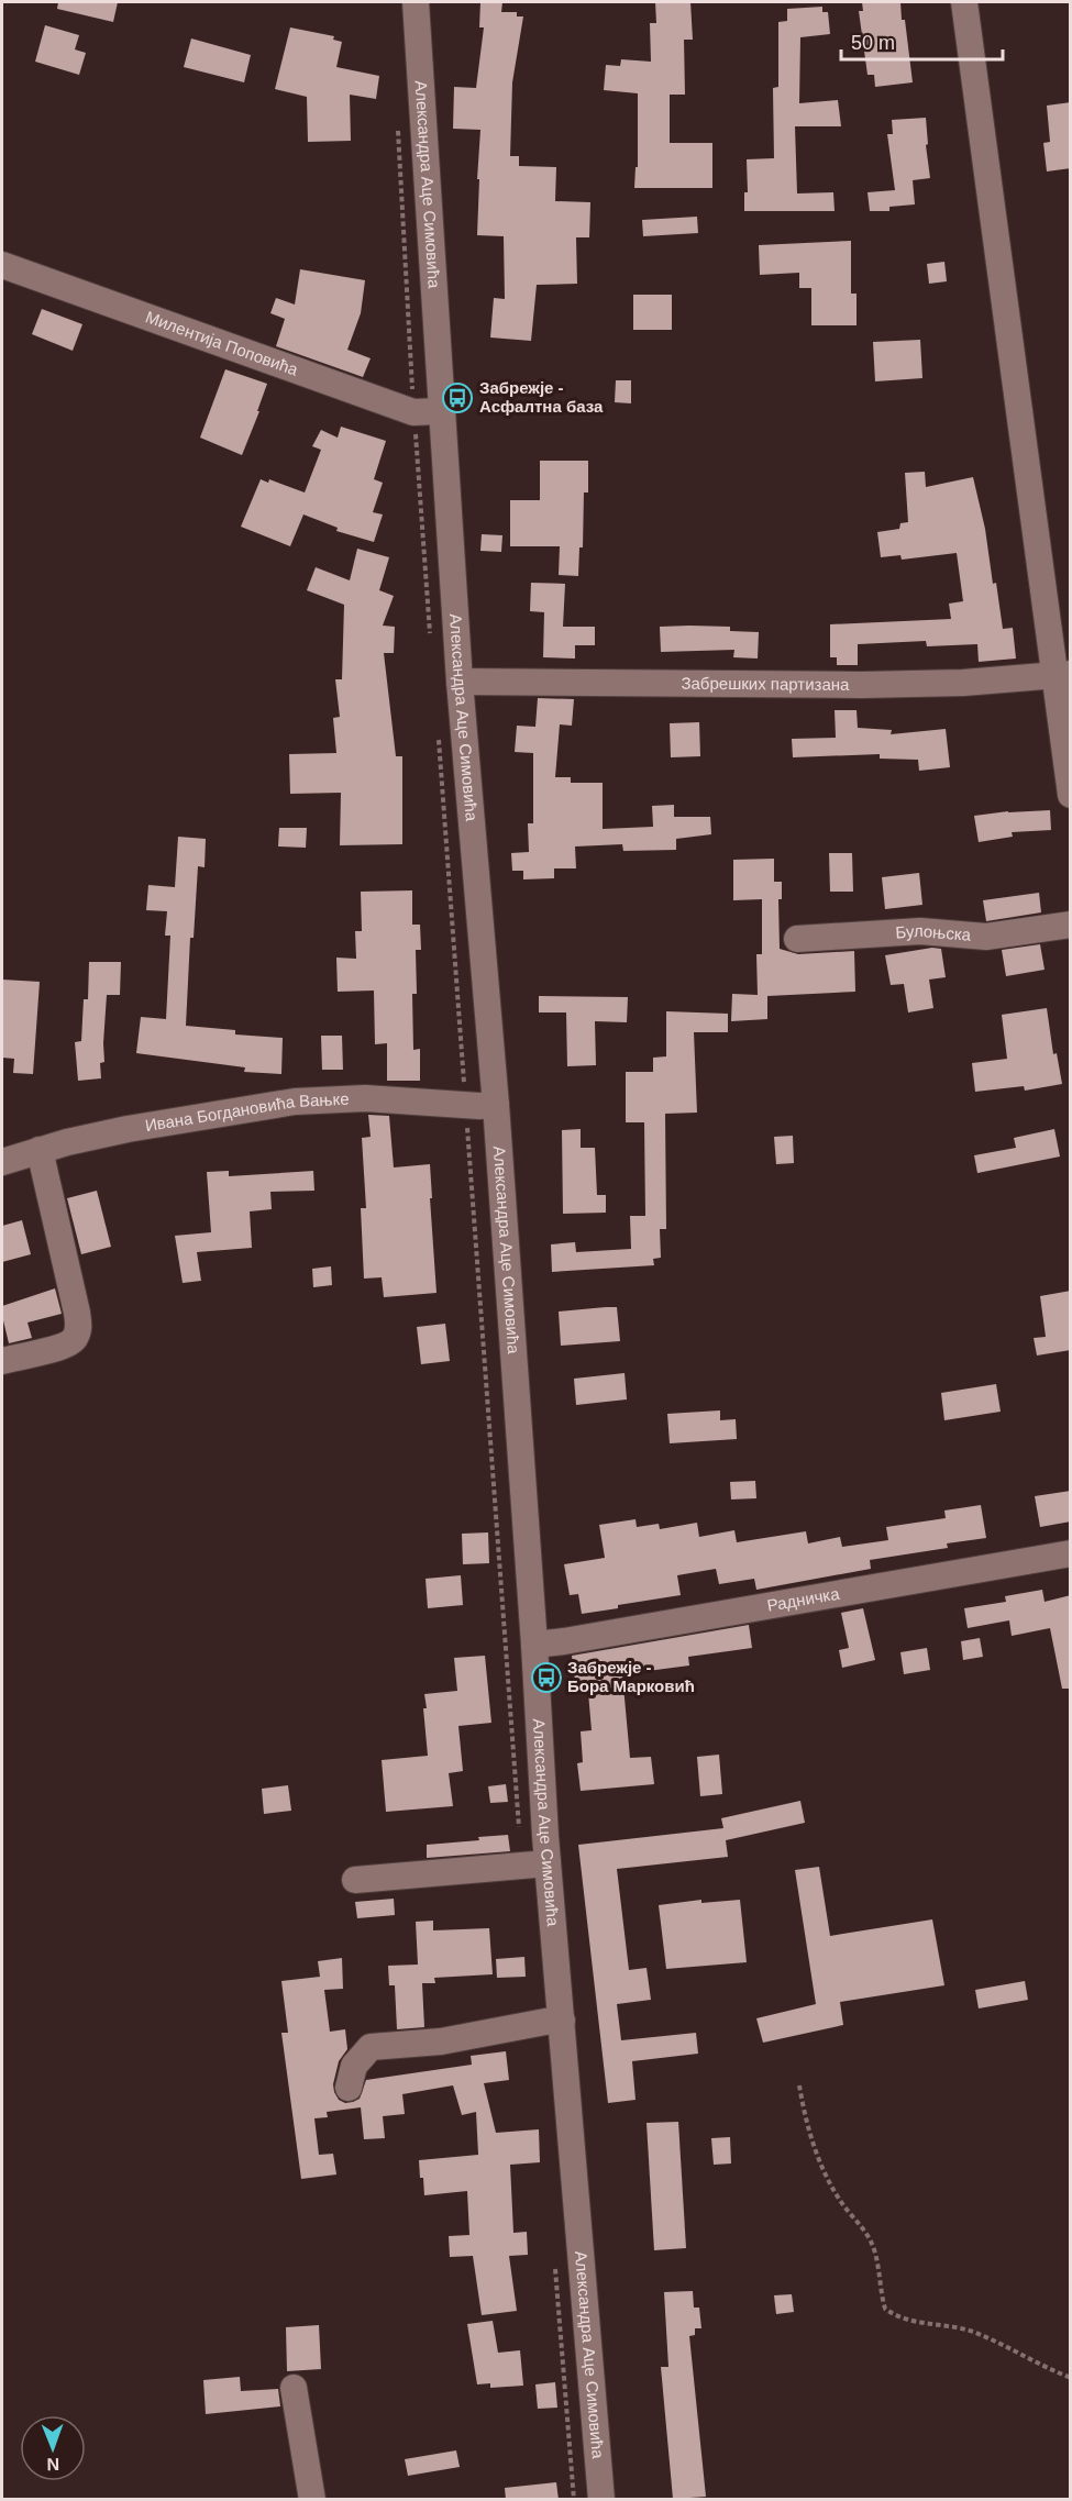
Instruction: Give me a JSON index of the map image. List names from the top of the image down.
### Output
{
  "streets": {
    "street": [
      "Александра Аце Симовића",
      "Милентија Поповића",
      "Забрешких партизана",
      "Булоњска",
      "Ивана Богдановића Вањке",
      "Радничка"
    ]
  },
  "crossings": [
    ["Александра Аце Симовића", "Милентија Поповића"],
    ["Александра Аце Симовића", "Забрешких партизана"],
    ["Александра Аце Симовића", "Ивана Богдановића Вањке"],
    ["Александра Аце Симовића", "Радничка"]
  ],
  "places": {
    "bus stop": ["Забрежје - Асфалтна база", "Забрежје - Бора Марковић"]
  },
  "scale_bar": "50 m",
  "north": "bottom"
}
